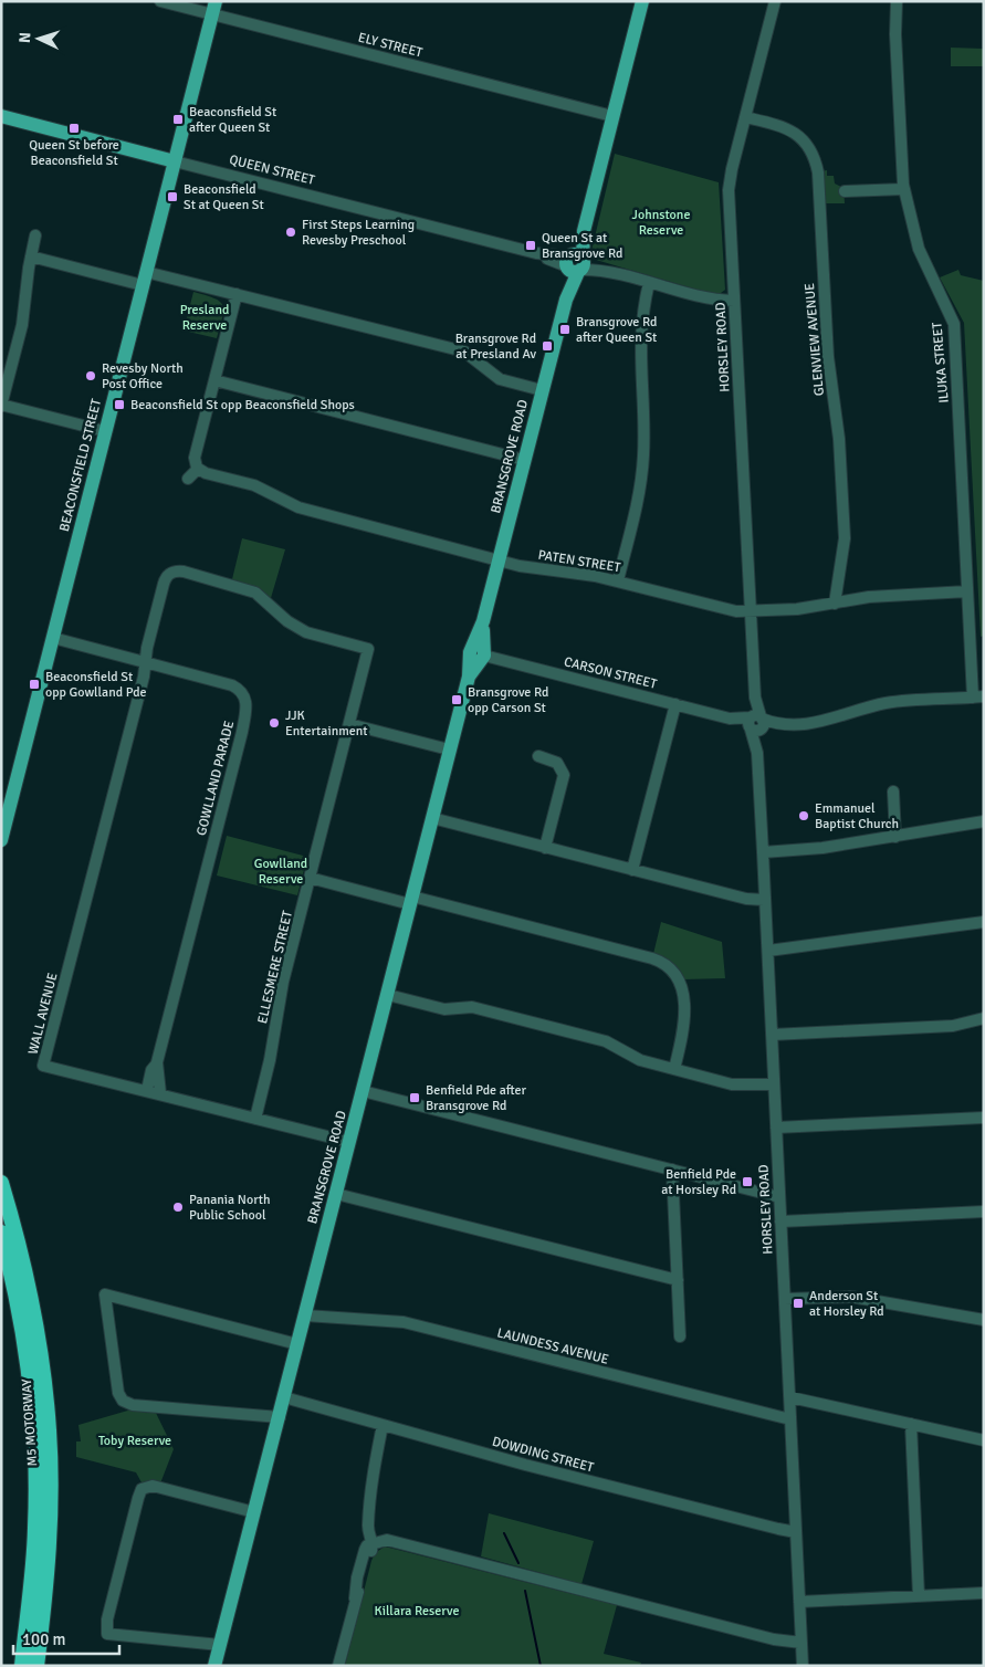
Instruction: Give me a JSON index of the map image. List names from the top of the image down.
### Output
{
  "streets": {
    "highway": ["M5 MOTORWAY"],
    "main road": ["QUEEN STREET", "BRANSGROVE ROAD", "BEACONSFIELD STREET"],
    "street": [
      "ELY STREET",
      "GLENVIEW AVENUE",
      "HORSLEY ROAD",
      "ILUKA STREET",
      "PATEN STREET",
      "CARSON STREET",
      "GOWLLAND PARADE",
      "ELLESMERE STREET",
      "WALL AVENUE",
      "LAUNDESS AVENUE",
      "DOWDING STREET"
    ]
  },
  "crossings": [
    ["ELY STREET", "BRANSGROVE ROAD"],
    ["ELY STREET", "BEACONSFIELD STREET"],
    ["QUEEN STREET", "HORSLEY ROAD"],
    ["QUEEN STREET", "BRANSGROVE ROAD"],
    ["QUEEN STREET", "BEACONSFIELD STREET"],
    ["GLENVIEW AVENUE", "HORSLEY ROAD"],
    ["GLENVIEW AVENUE", "PATEN STREET"],
    ["HORSLEY ROAD", "PATEN STREET"],
    ["HORSLEY ROAD", "CARSON STREET"],
    ["HORSLEY ROAD", "LAUNDESS AVENUE"],
    ["HORSLEY ROAD", "DOWDING STREET"],
    ["ILUKA STREET", "PATEN STREET"],
    ["ILUKA STREET", "CARSON STREET"],
    ["BRANSGROVE ROAD", "PATEN STREET"],
    ["BRANSGROVE ROAD", "CARSON STREET"],
    ["BRANSGROVE ROAD", "WALL AVENUE"],
    ["BRANSGROVE ROAD", "LAUNDESS AVENUE"],
    ["BRANSGROVE ROAD", "DOWDING STREET"],
    ["BEACONSFIELD STREET", "GOWLLAND PARADE"],
    ["GOWLLAND PARADE", "ELLESMERE STREET"],
    ["GOWLLAND PARADE", "WALL AVENUE"],
    ["ELLESMERE STREET", "WALL AVENUE"]
  ],
  "parks": [
    "Johnstone Reserve",
    "Presland Reserve",
    "Gowlland Reserve",
    "Toby Reserve",
    "Killara Reserve"
  ],
  "places": {
    "transit": [
      "Beaconsfield St after Queen St",
      "Queen St before Beaconsfield St",
      "Beaconsfield St at Queen St",
      "Queen St at Bransgrove Rd",
      "Bransgrove Rd after Queen St",
      "Bransgrove Rd at Presland Av",
      "Beaconsfield St opp Beaconsfield Shops",
      "Beaconsfield St opp Gowlland Pde",
      "Bransgrove Rd opp Carson St",
      "Benfield Pde after Bransgrove Rd",
      "Benfield Pde at Horsley Rd",
      "Anderson St at Horsley Rd"
    ],
    "other": [
      "First Steps Learning Revesby Preschool",
      "Revesby North Post Office",
      "JJK Entertainment",
      "Emmanuel Baptist Church",
      "Panania North Public School"
    ]
  },
  "scale_bar": "100 m",
  "north": "left"
}
